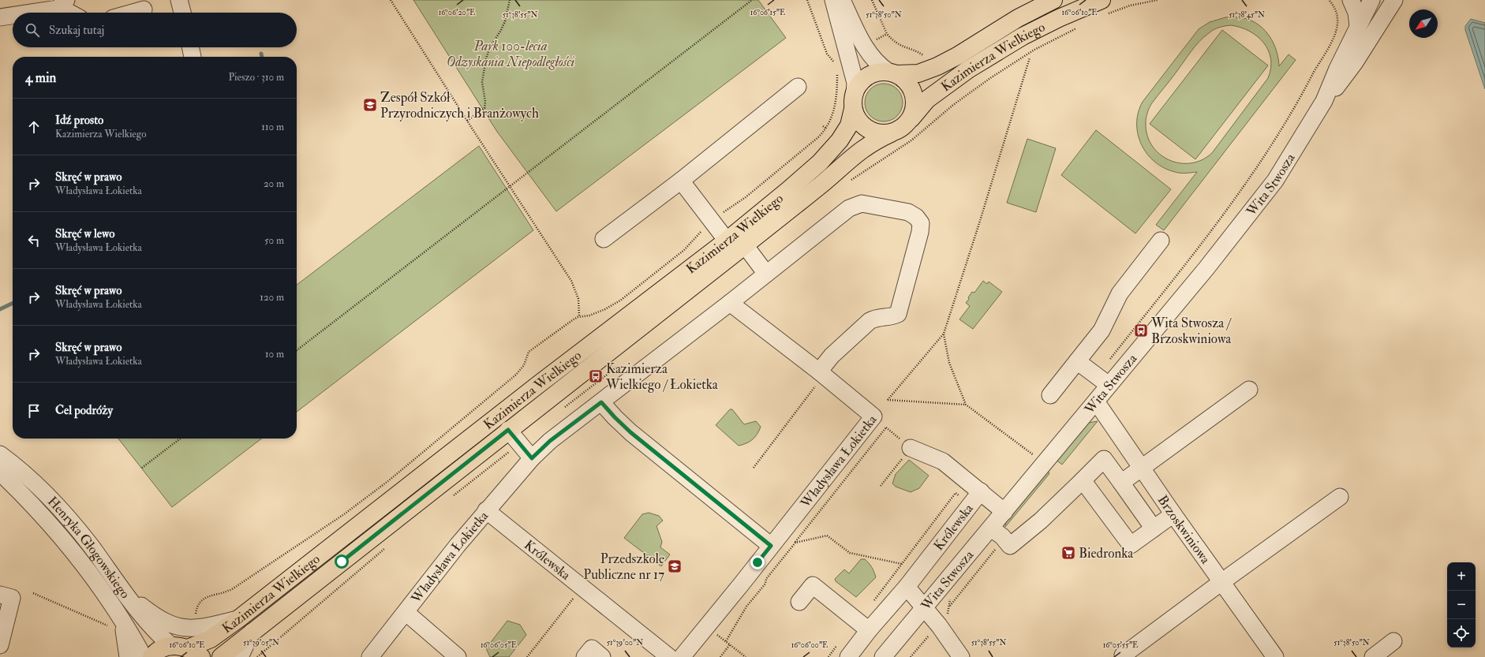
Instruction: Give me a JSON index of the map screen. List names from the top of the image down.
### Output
{
  "streets": {
    "main road": ["Kazimierza Wielkiego"],
    "street": [
      "Wita Stwosza",
      "Władysława Łokietka",
      "Królewska",
      "Brzoskwiniowa",
      "Henryka Głogowskiego"
    ]
  },
  "crossings": [
    ["Wita Stwosza", "Królewska"],
    ["Wita Stwosza", "Brzoskwiniowa"],
    ["Władysława Łokietka", "Królewska"]
  ],
  "parks": ["Park 100-lecia Odzyskania Niepodległości"],
  "places": {
    "school or university": ["Zespół Szkół Przyrodniczych i Branżowych", "Przedszkole Publiczne nr 17"],
    "bus stop": ["Wita Stwosza / Brzoskwiniowa", "Kazimierza Wielkiego / Łokietka"],
    "supermarket": ["Biedronka"]
  },
  "north": "bottom left",
  "page": {
    "search": "Szukaj tutaj",
    "heading": ["4 min", "Pieszo · 310 m"],
    "list": [
      ["Idź prosto", "Kazimierza Wielkiego", "110 m"],
      ["Skręć w prawo", "Władysława Łokietka", "20 m"],
      ["Skręć w lewo", "Władysława Łokietka", "50 m"],
      ["Skręć w prawo", "Władysława Łokietka", "120 m"],
      ["Skręć w prawo", "Władysława Łokietka", "10 m"],
      "Cel podróży"
    ],
    "map_buttons": ["+", "−"]
  },
  "coordinates": [
    "16°06'20\"E",
    "16°06'15\"E",
    "16°06'10\"E",
    "51°38'55\"N",
    "51°38'50\"N",
    "51°38'45\"N",
    "51°39'05\"N",
    "51°39'00\"N",
    "16°06'05\"E",
    "16°06'00\"E",
    "16°05'55\"E"
  ]
}
